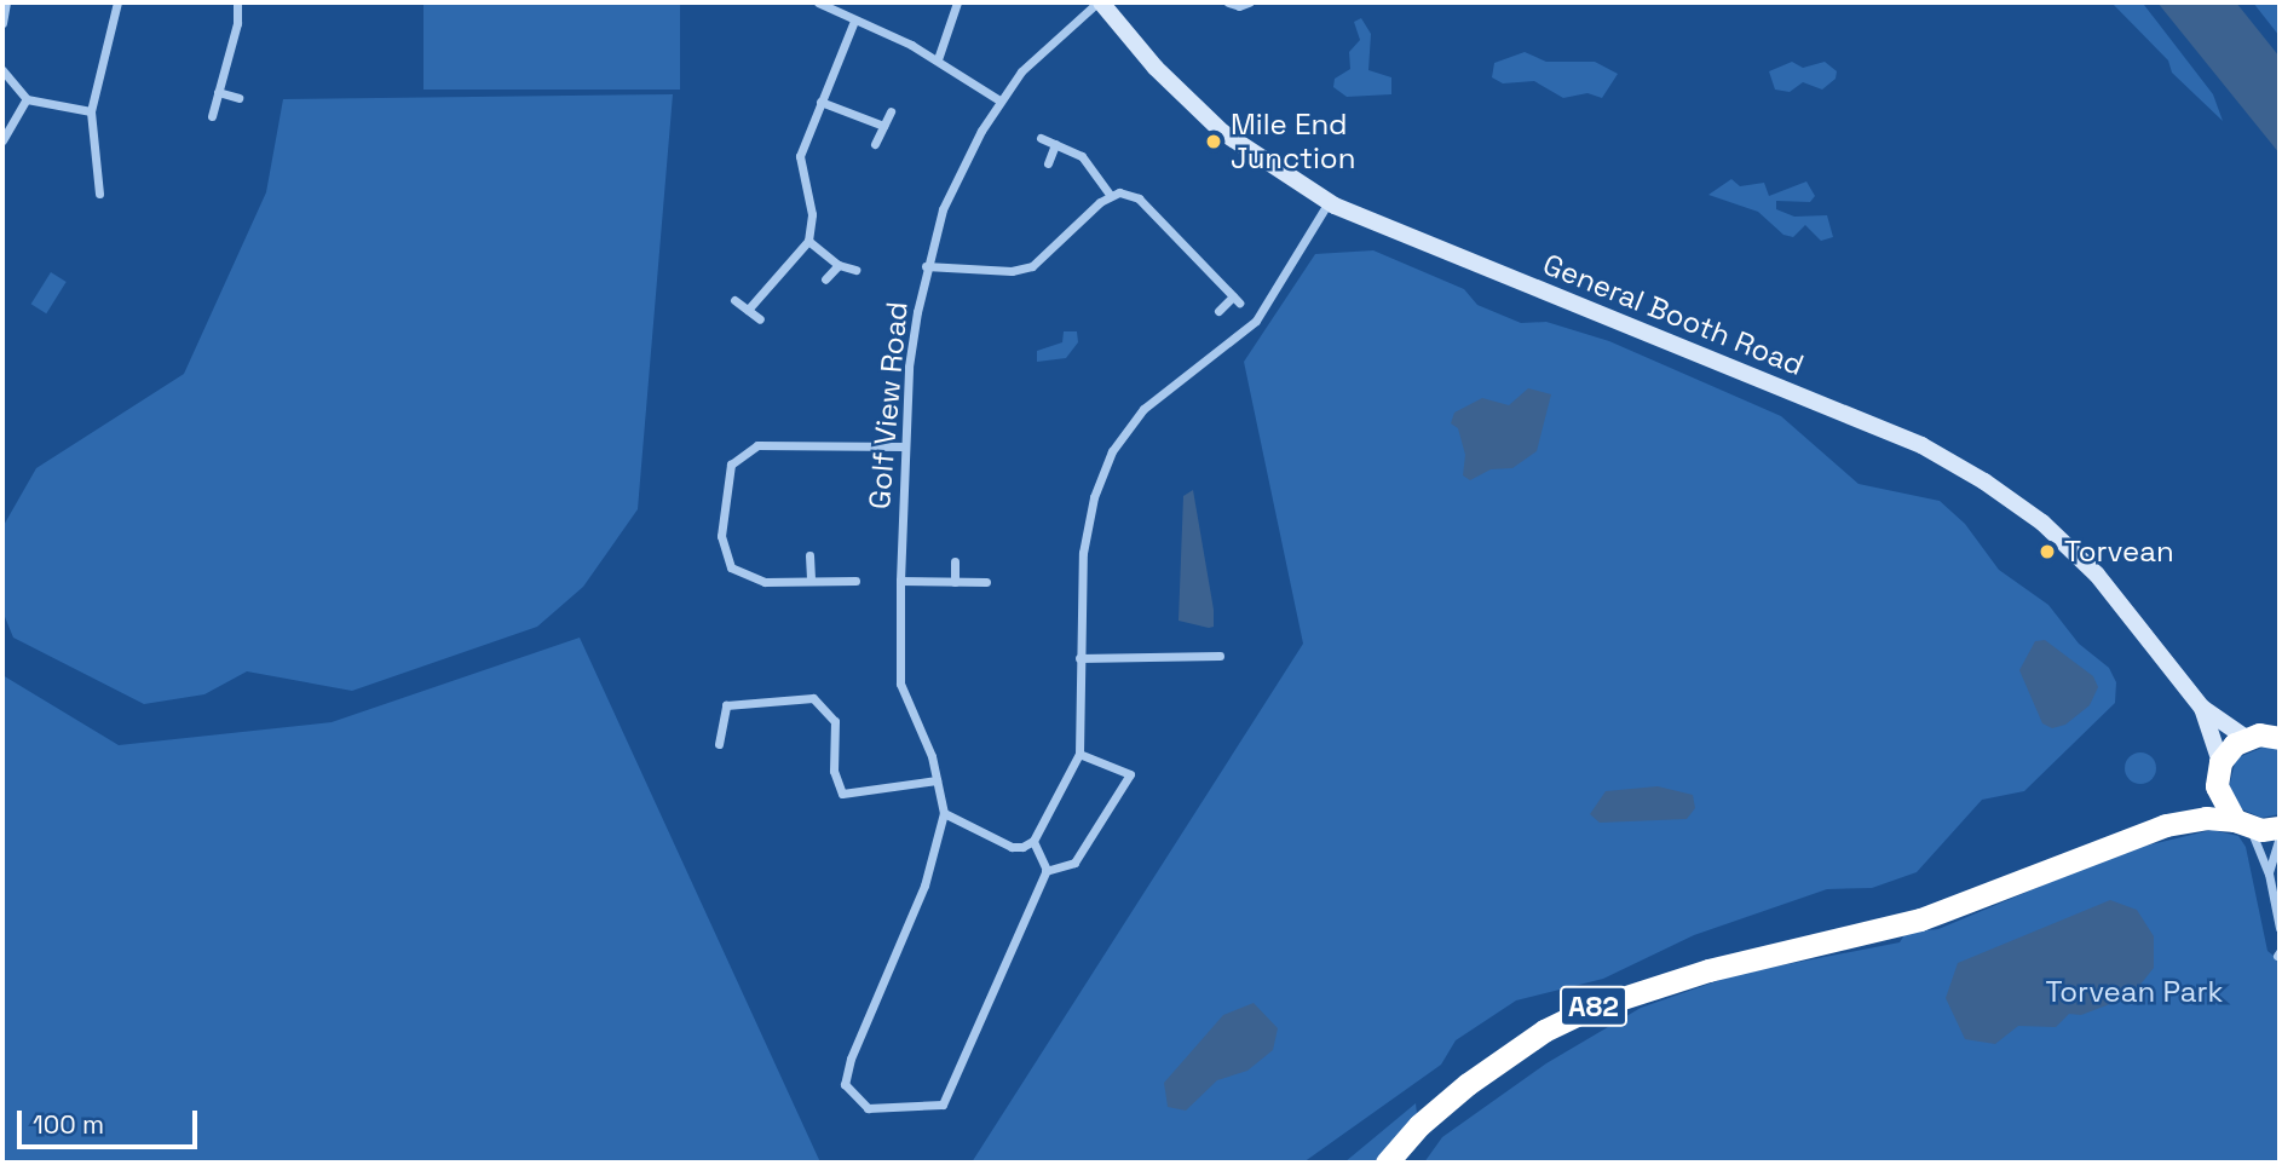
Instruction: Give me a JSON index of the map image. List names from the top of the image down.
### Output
{
  "streets": {
    "highway": ["A82"],
    "street": ["General Booth Road", "Golf View Road"]
  },
  "crossings": [
    ["General Booth Road", "Golf View Road"]
  ],
  "parks": ["Torvean Park"],
  "places": ["Mile End Junction", "Torvean"],
  "scale_bar": "100 m"
}
